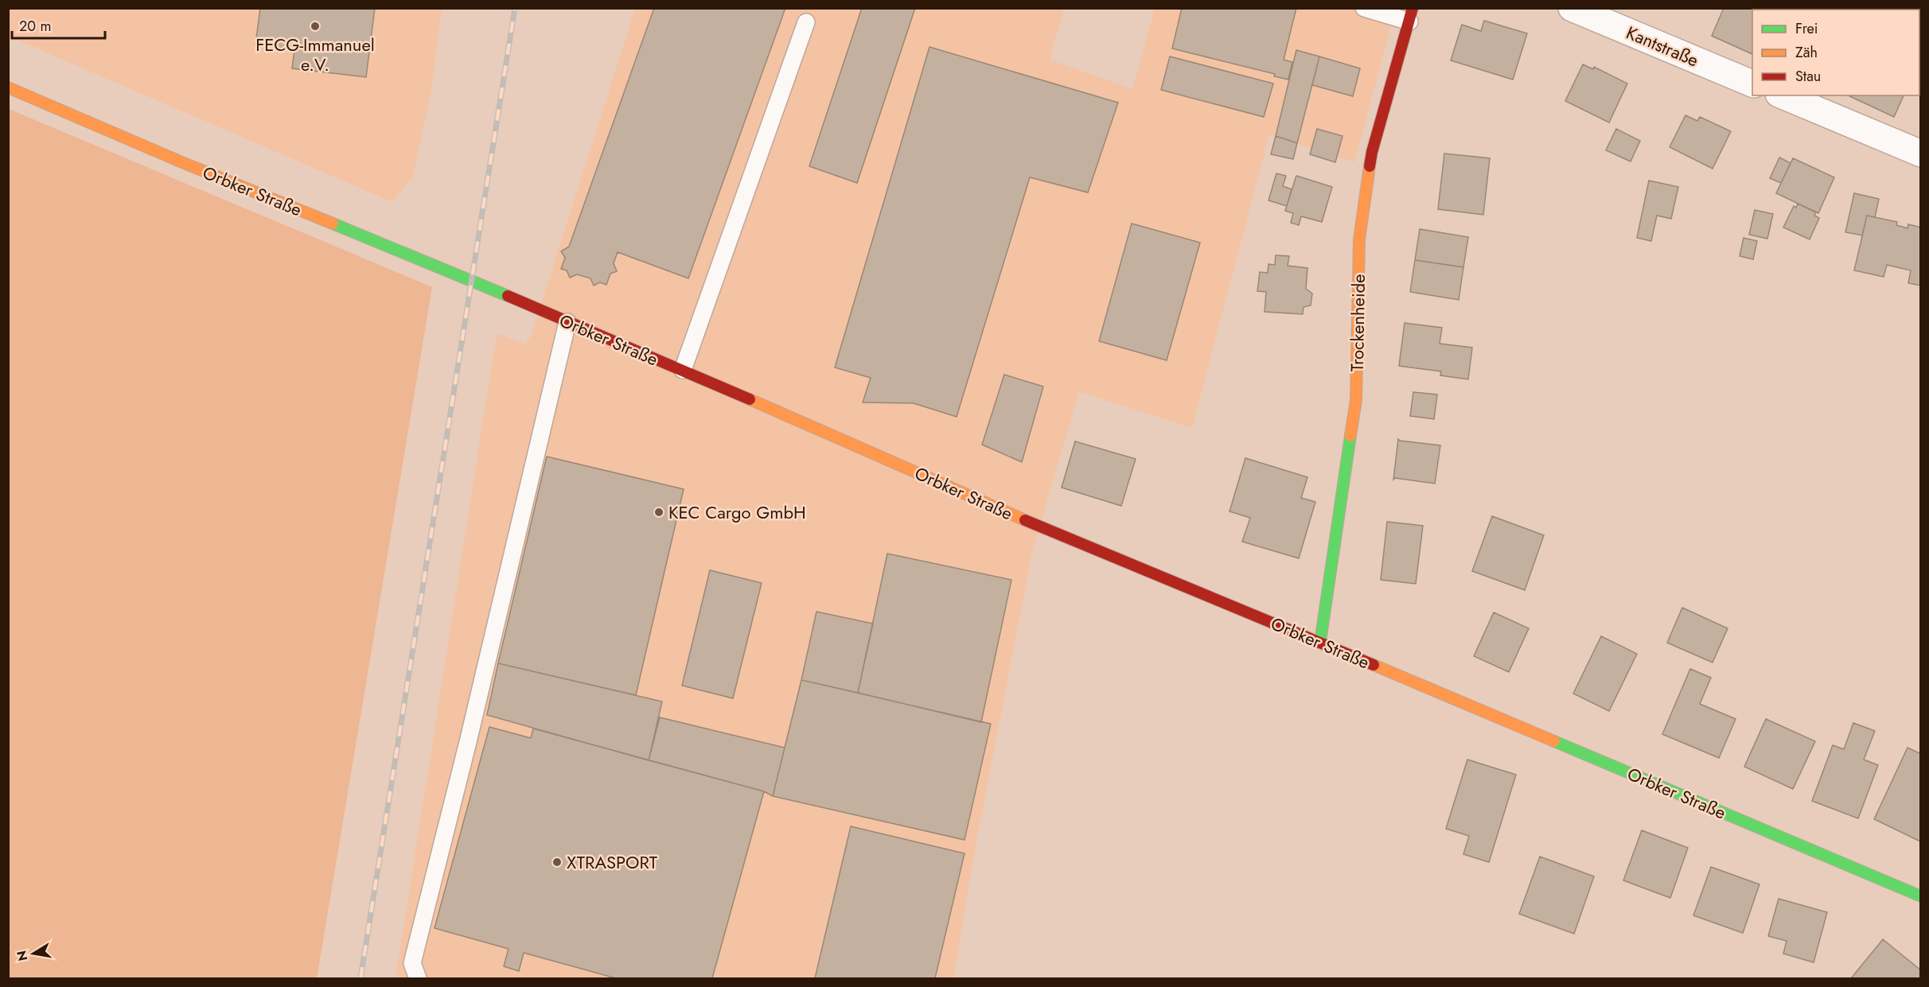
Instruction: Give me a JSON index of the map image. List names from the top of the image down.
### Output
{
  "streets": {
    "street": ["Kantstraße", "Orbker Straße", "Trockenheide"]
  },
  "crossings": [
    ["Orbker Straße", "Trockenheide"]
  ],
  "places": ["FECG-Immanuel e.V.", "KEC Cargo GmbH", "XTRASPORT"],
  "legend": ["Frei", "Zäh", "Stau"],
  "scale_bar": "20 m",
  "north": "left"
}
